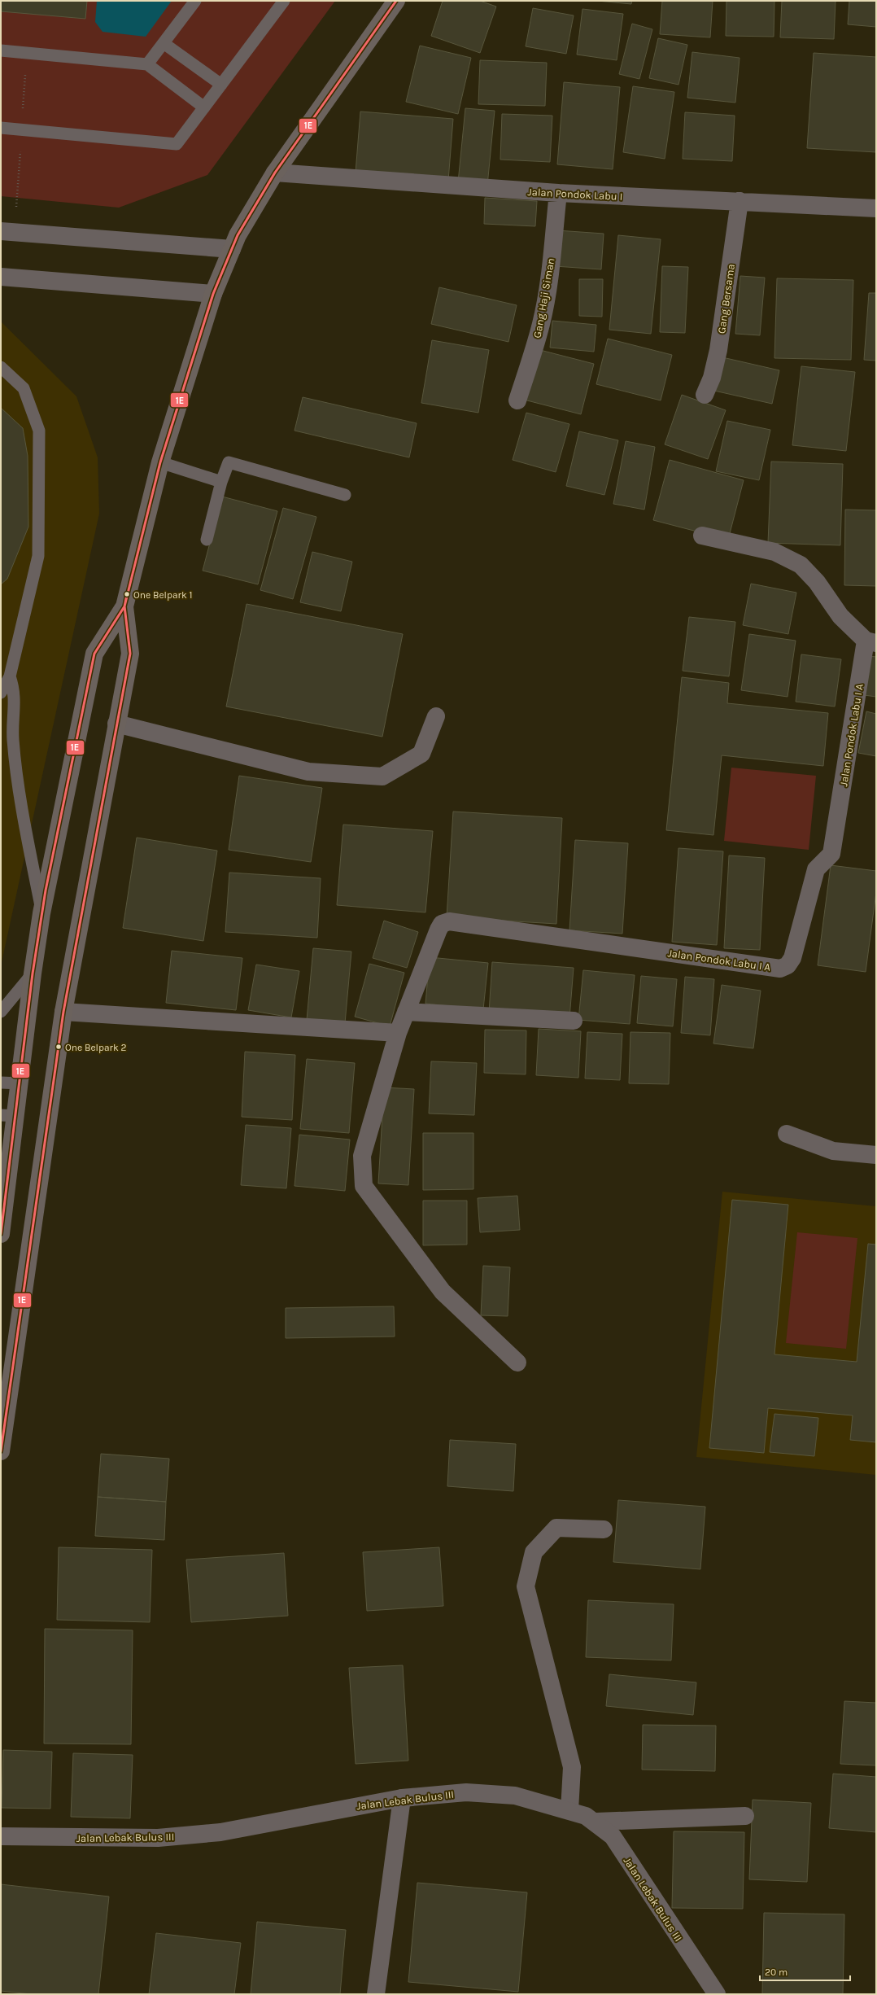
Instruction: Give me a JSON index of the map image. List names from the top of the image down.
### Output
{
  "streets": {
    "street": [
      "Jalan Pondok Labu I",
      "Gang Haji Siman",
      "Gang Bersama",
      "Jalan Pondok Labu I A",
      "Jalan Lebak Bulus III"
    ]
  },
  "crossings": [
    ["Jalan Pondok Labu I", "Gang Haji Siman"],
    ["Jalan Pondok Labu I", "Gang Bersama"]
  ],
  "places": ["One Belpark 1", "One Belpark 2"],
  "lines": ["transit line 1E"],
  "scale_bar": "20 m"
}
